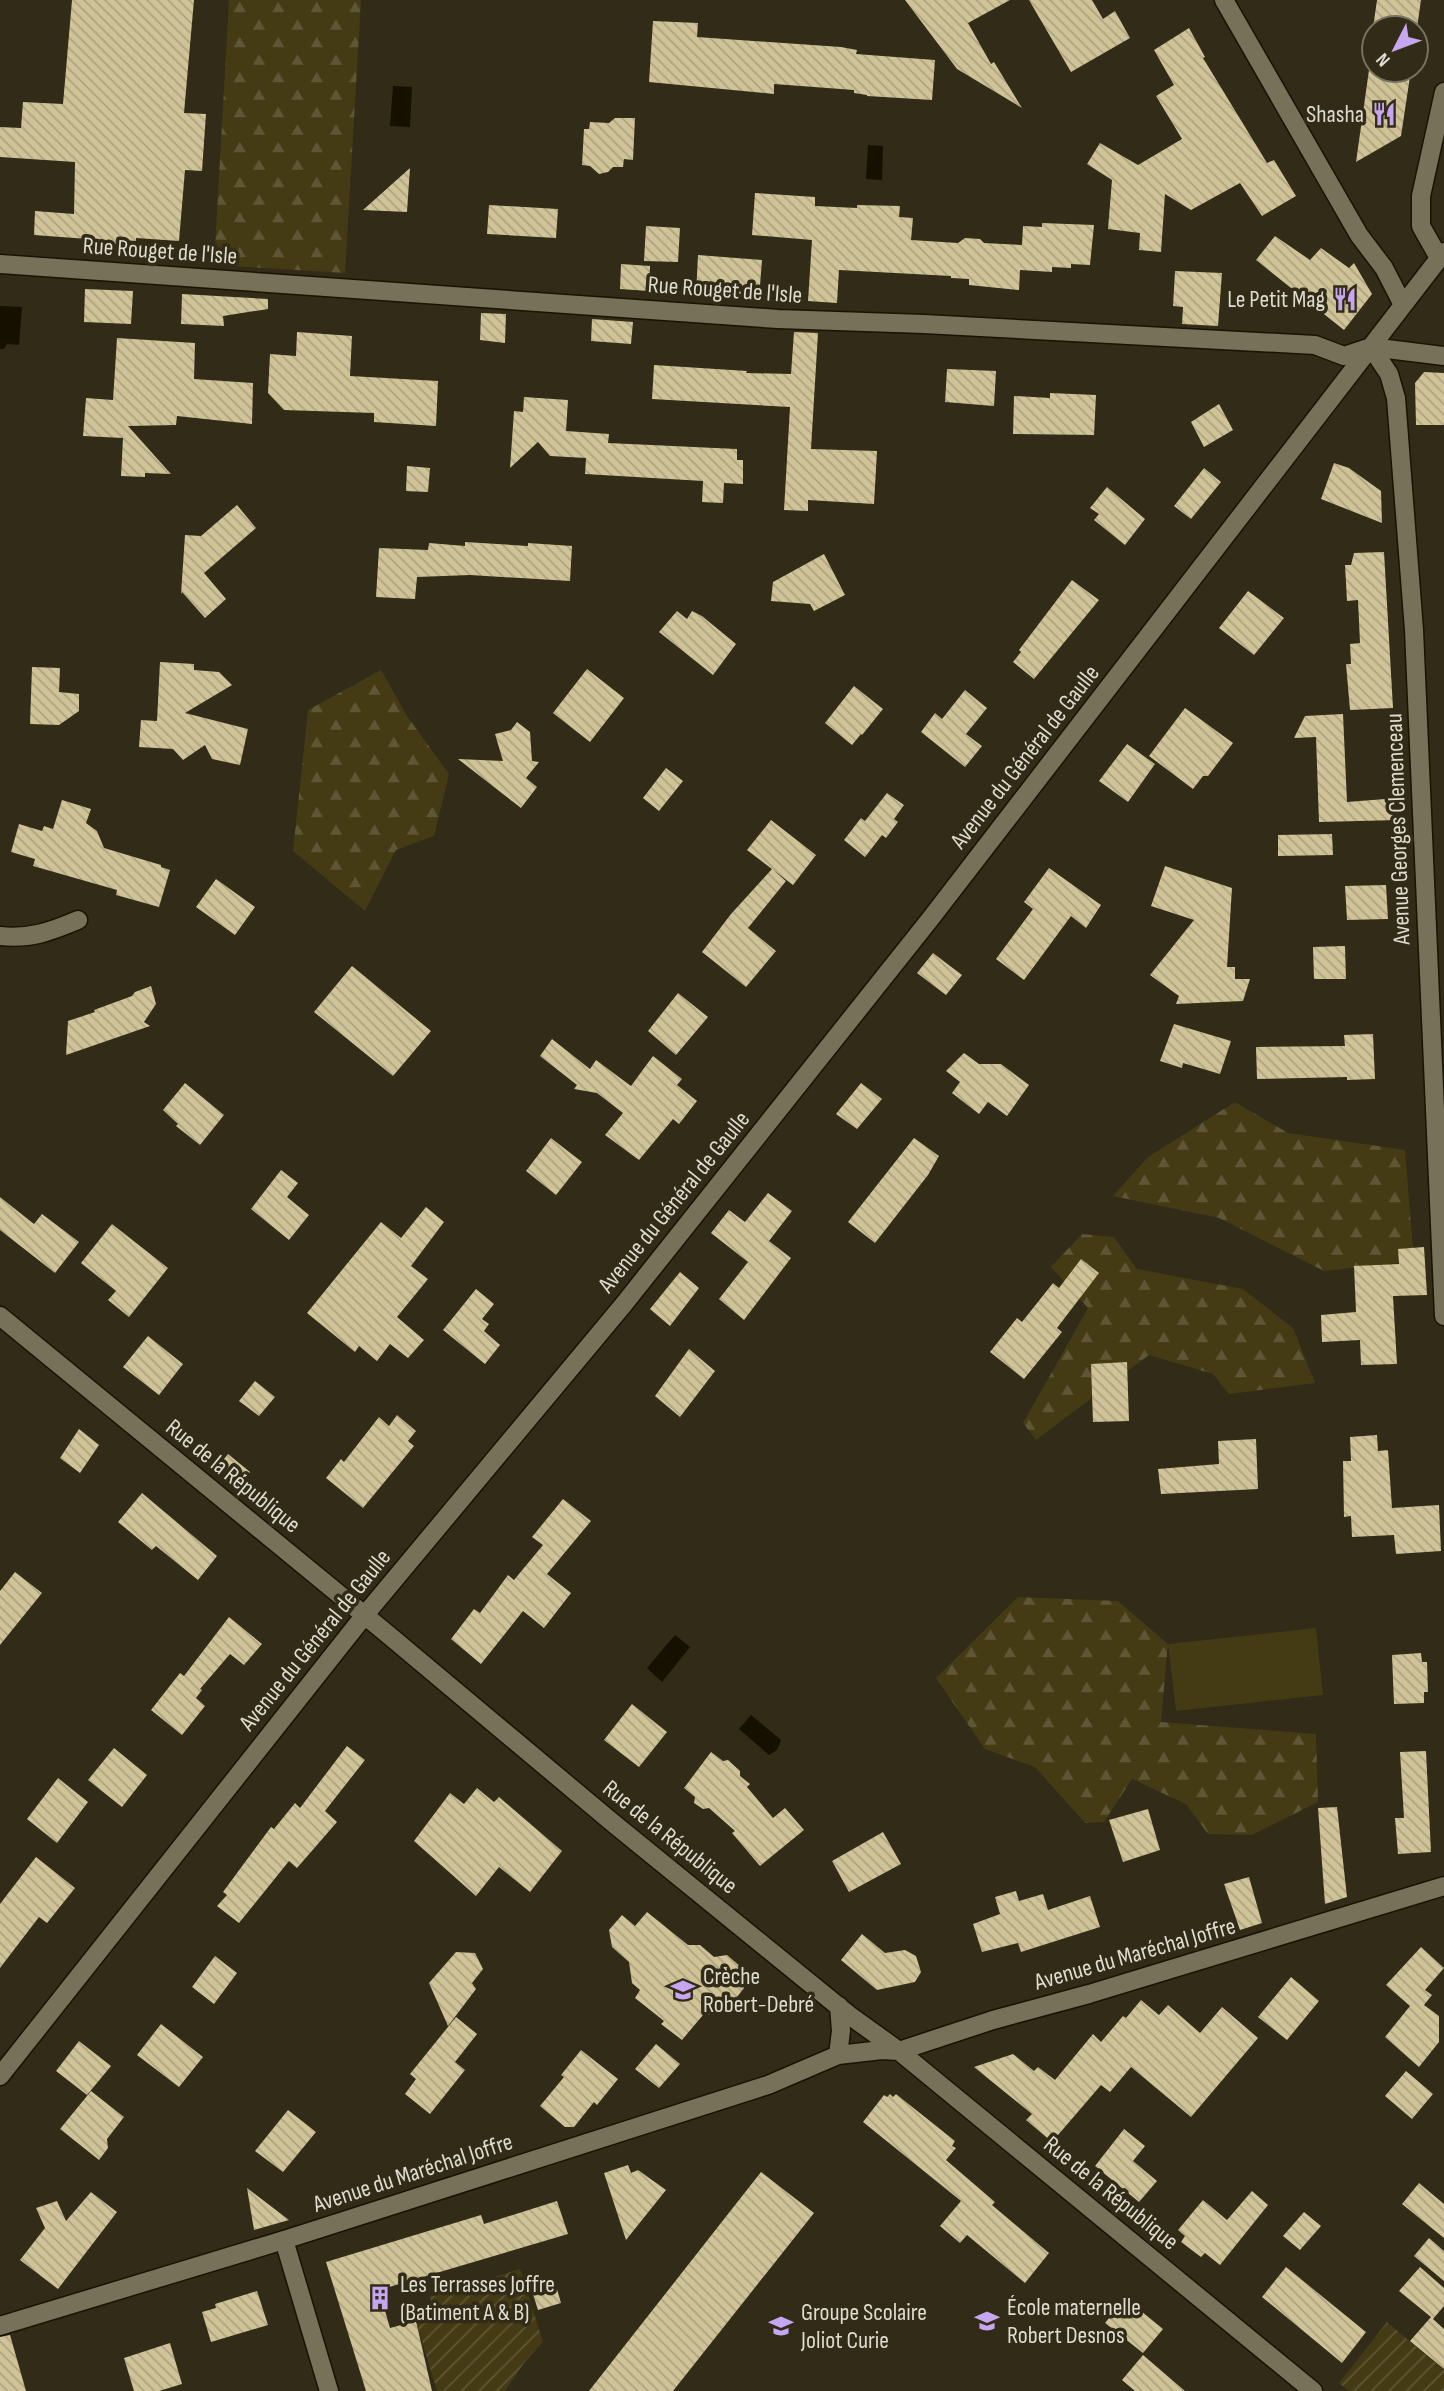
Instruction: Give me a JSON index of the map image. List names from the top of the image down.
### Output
{
  "streets": {
    "street": [
      "Rue Rouget de l'Isle",
      "Avenue du Général de Gaulle",
      "Avenue Georges Clemenceau",
      "Rue de la République",
      "Avenue du Maréchal Joffre"
    ]
  },
  "crossings": [
    ["Rue Rouget de l'Isle", "Avenue du Général de Gaulle"],
    ["Rue Rouget de l'Isle", "Avenue Georges Clemenceau"],
    ["Avenue du Général de Gaulle", "Avenue Georges Clemenceau"],
    ["Avenue du Général de Gaulle", "Rue de la République"],
    ["Rue de la République", "Avenue du Maréchal Joffre"]
  ],
  "places": {
    "restaurant": ["Shasha", "Le Petit Mag"],
    "school or university": ["Crèche Robert-Debré", "École maternelle Robert Desnos", "Groupe Scolaire Joliot Curie"],
    "building": ["Les Terrasses Joffre (Batiment A & B)"]
  },
  "north": "bottom left"
}
